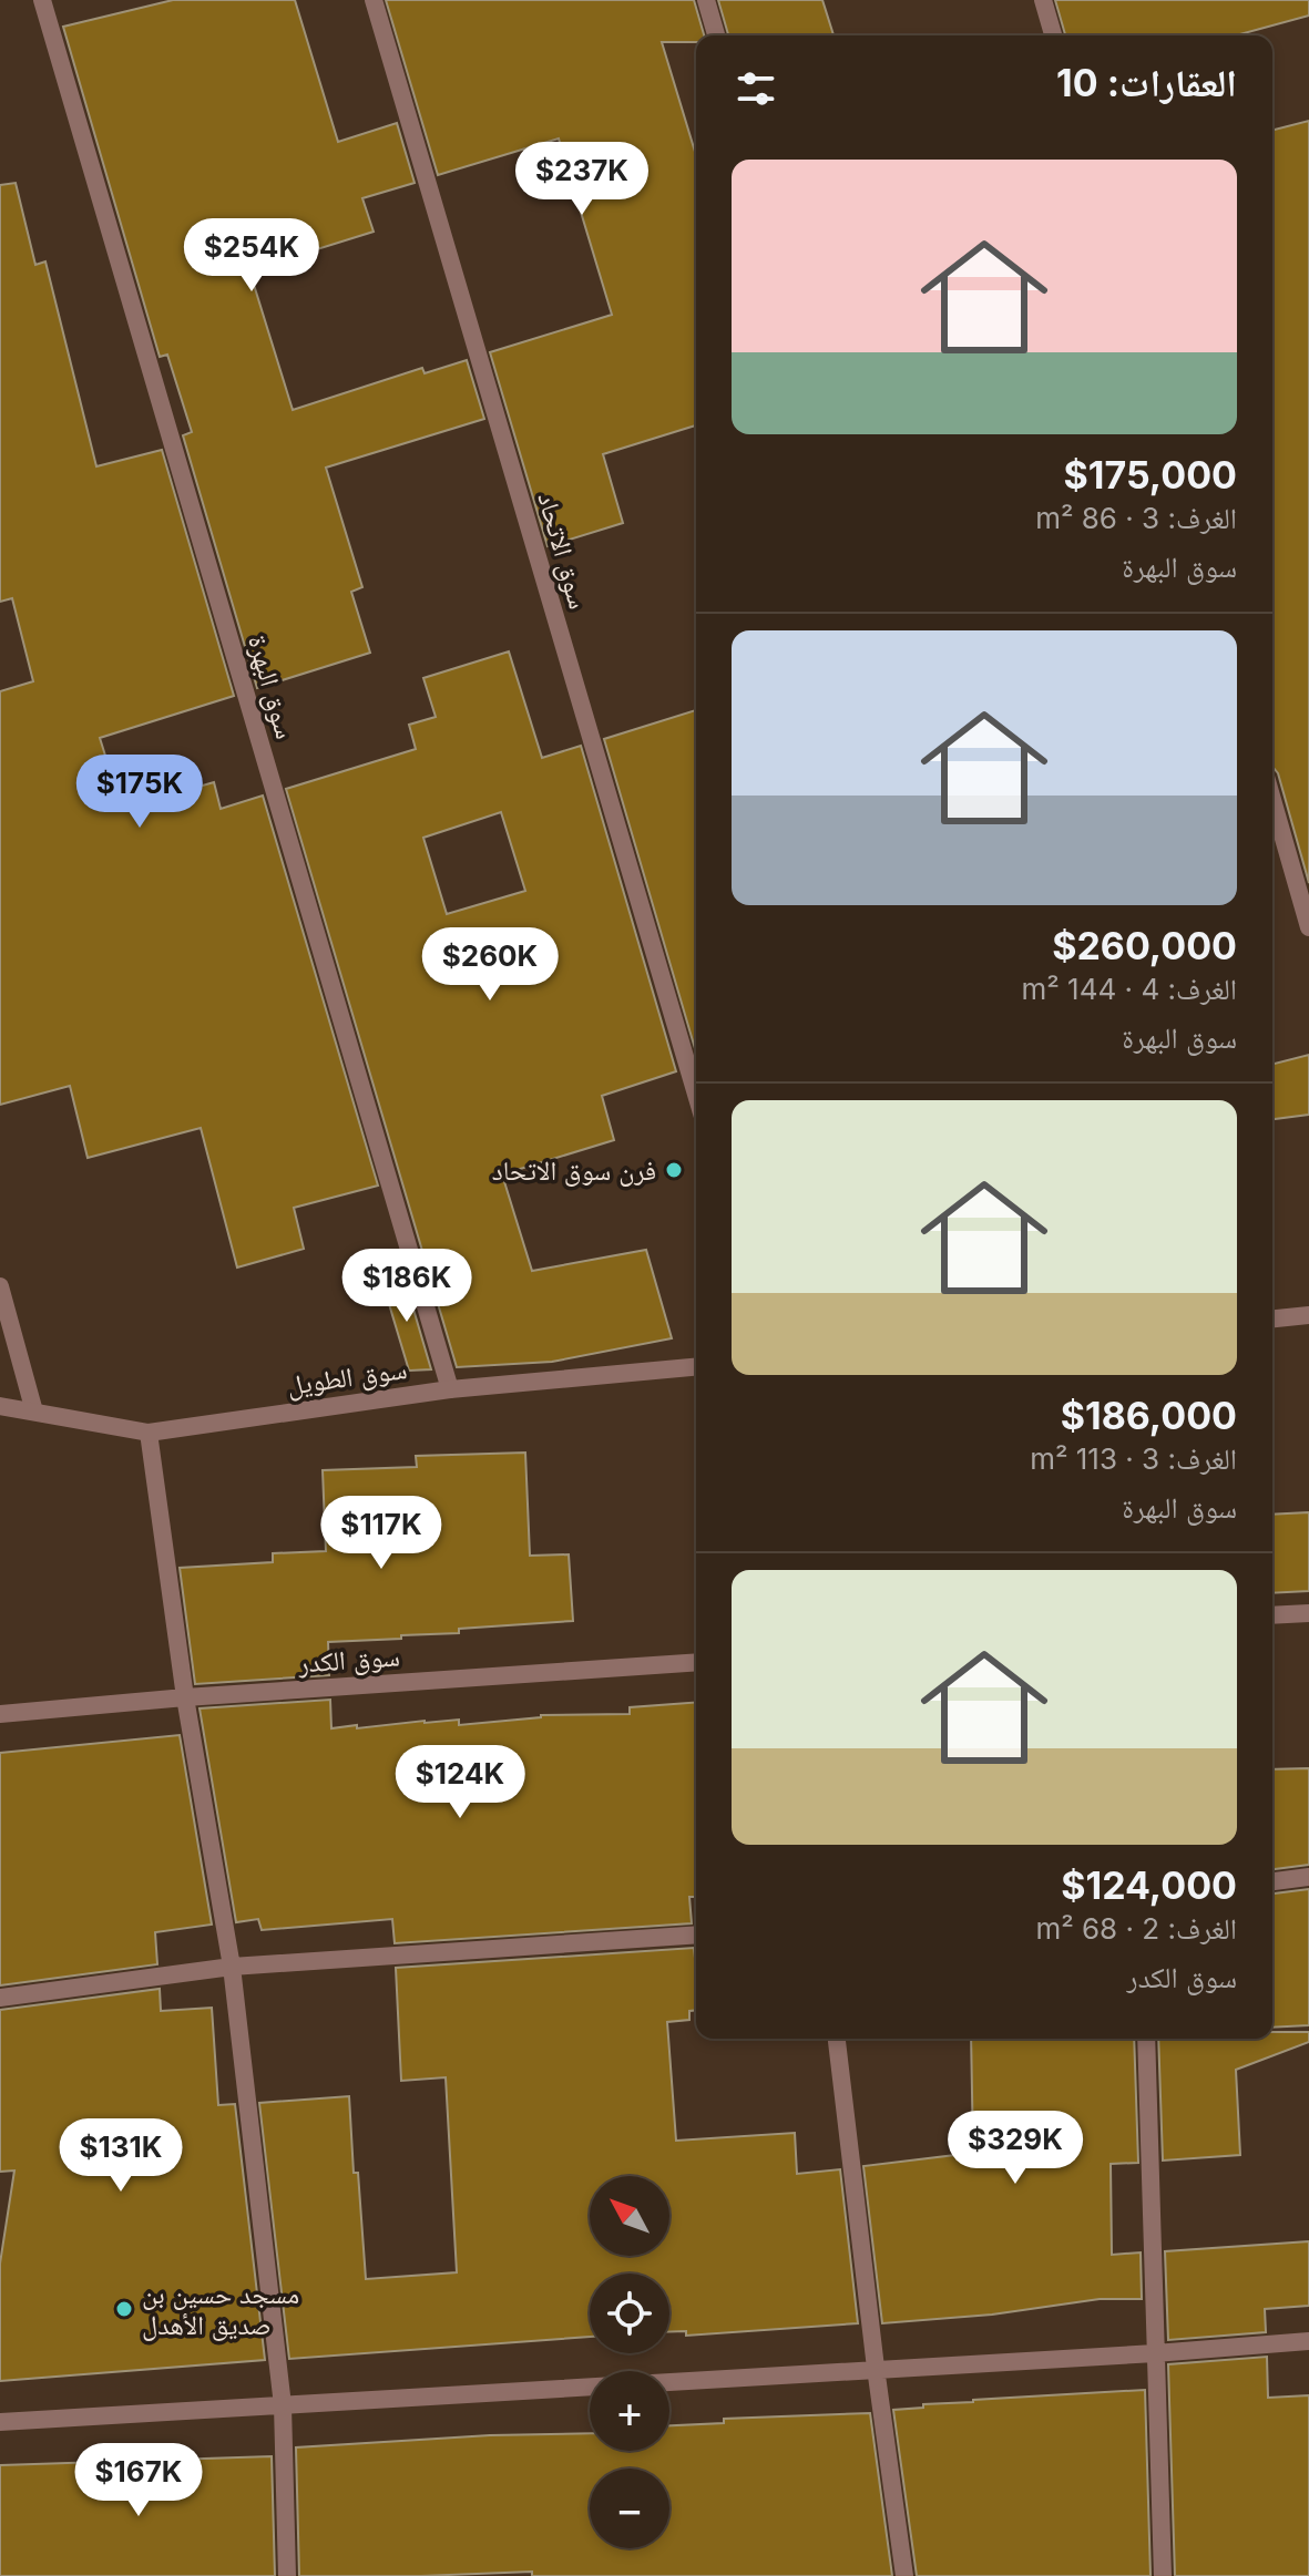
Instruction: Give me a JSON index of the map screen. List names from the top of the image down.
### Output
{
  "streets": {
    "street": [
      "سوق الاتحاد",
      "سوق البهرة",
      "سوق الطويل",
      "سوق الكدر"
    ]
  },
  "crossings": [
    ["سوق البهرة", "سوق الطويل"]
  ],
  "places": ["فرن سوق الاتحاد", "مسجد حسين بن صديق الأهدل"],
  "north": "top left",
  "page": {
    "heading": "العقارات: 10",
    "price": [
      "$237K",
      "$254K",
      "$175K",
      "$260K",
      "$186K",
      "$117K",
      "$124K",
      "$329K",
      "$131K",
      "$167K"
    ],
    "list": [
      {
        "name": "$175,000",
        "note": "الغرف: 3 · 86 m² · سوق البهرة"
      },
      {
        "name": "$260,000",
        "note": "الغرف: 4 · 144 m² · سوق البهرة"
      },
      {
        "name": "$186,000",
        "note": "الغرف: 3 · 113 m² · سوق البهرة"
      },
      {
        "name": "$124,000",
        "note": "الغرف: 2 · 68 m² · سوق الكدر"
      }
    ],
    "map_buttons": ["+", "−"]
  }
}
